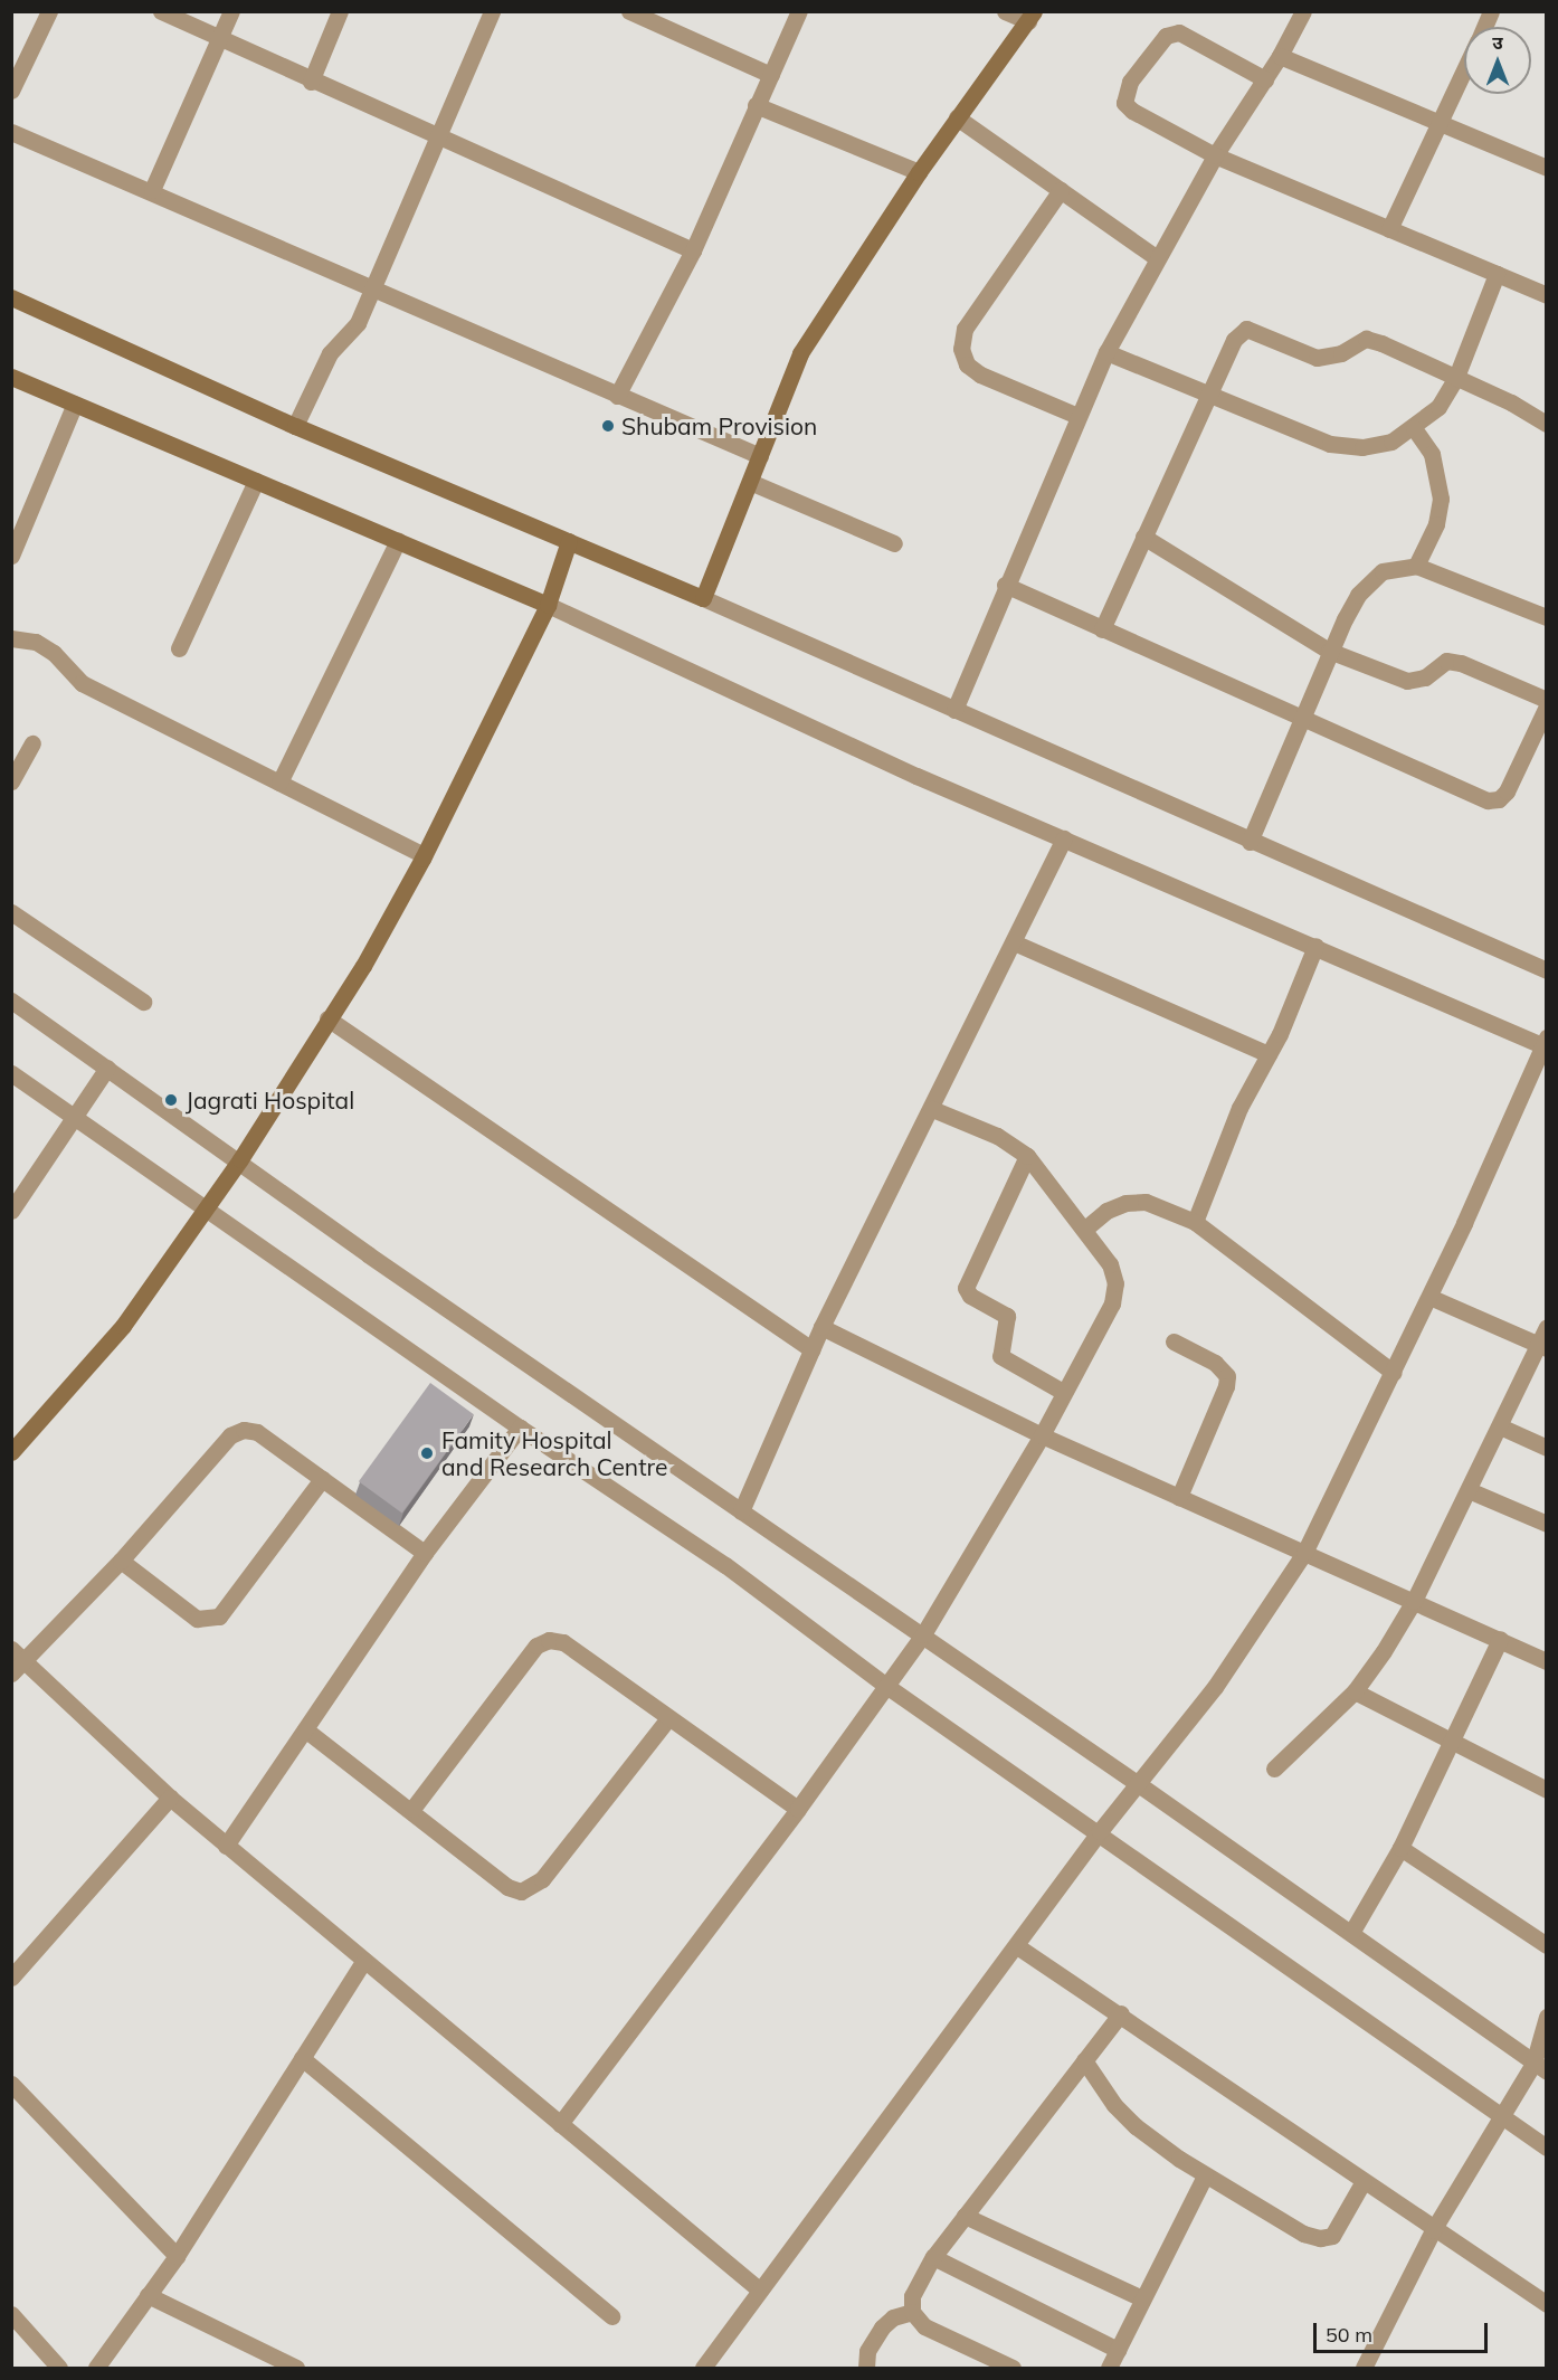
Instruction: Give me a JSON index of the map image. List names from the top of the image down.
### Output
{
  "places": ["Shubam Provision", "Jagrati Hospital", "Famity Hospital and Research Centre"],
  "scale_bar": "50 m",
  "north": "top"
}
